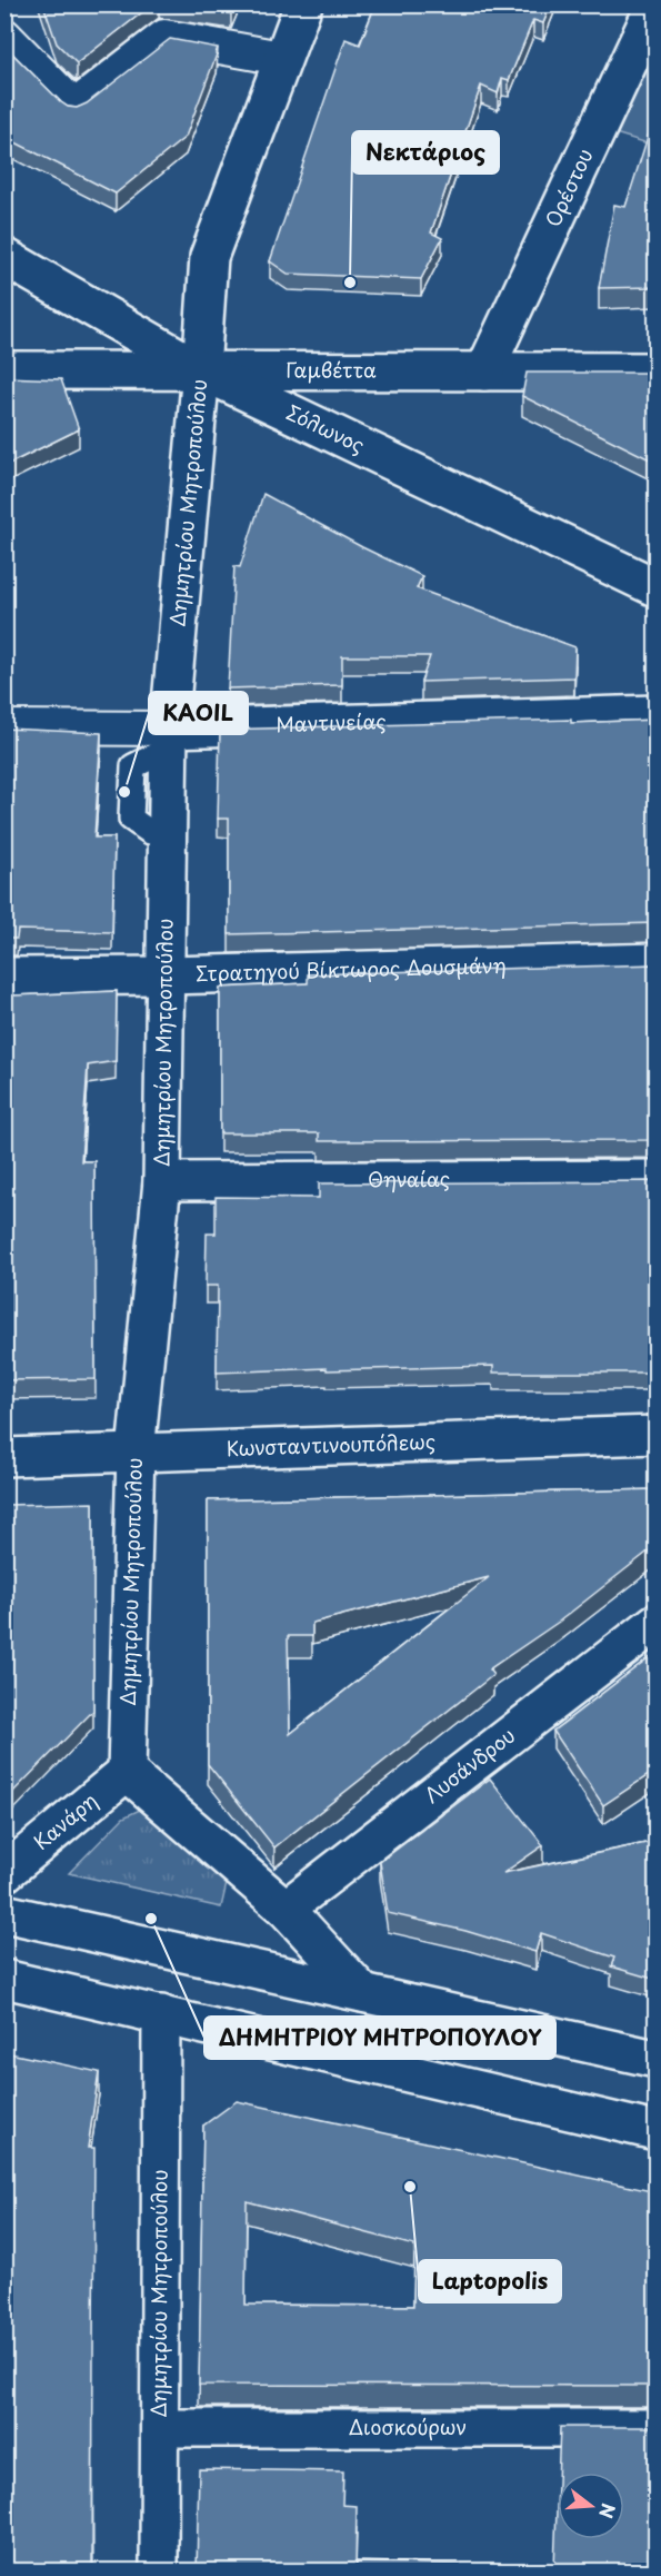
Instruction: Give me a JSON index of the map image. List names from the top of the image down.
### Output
{
  "streets": {
    "street": [
      "Ορέστου",
      "Γαμβέττα",
      "Σόλωνος",
      "Δημητρίου Μητροπούλου",
      "Μαντινείας",
      "Στρατηγού Βίκτωρος Δουσμάνη",
      "Θηναίας",
      "Κωνσταντινουπόλεως",
      "Λυσάνδρου",
      "Κανάρη",
      "Διοσκούρων"
    ]
  },
  "crossings": [
    ["Ορέστου", "Γαμβέττα"],
    ["Γαμβέττα", "Σόλωνος"],
    ["Γαμβέττα", "Δημητρίου Μητροπούλου"],
    ["Σόλωνος", "Δημητρίου Μητροπούλου"],
    ["Δημητρίου Μητροπούλου", "Μαντινείας"],
    ["Δημητρίου Μητροπούλου", "Στρατηγού Βίκτωρος Δουσμάνη"],
    ["Δημητρίου Μητροπούλου", "Θηναίας"],
    ["Δημητρίου Μητροπούλου", "Κωνσταντινουπόλεως"],
    ["Δημητρίου Μητροπούλου", "Κανάρη"],
    ["Δημητρίου Μητροπούλου", "Διοσκούρων"]
  ],
  "places": [
    "Νεκτάριος",
    "KAOIL",
    "ΔΗΜΗΤΡΙΟΥ ΜΗΤΡΟΠΟΥΛΟΥ",
    "Laptopolis"
  ],
  "north": "right"
}
